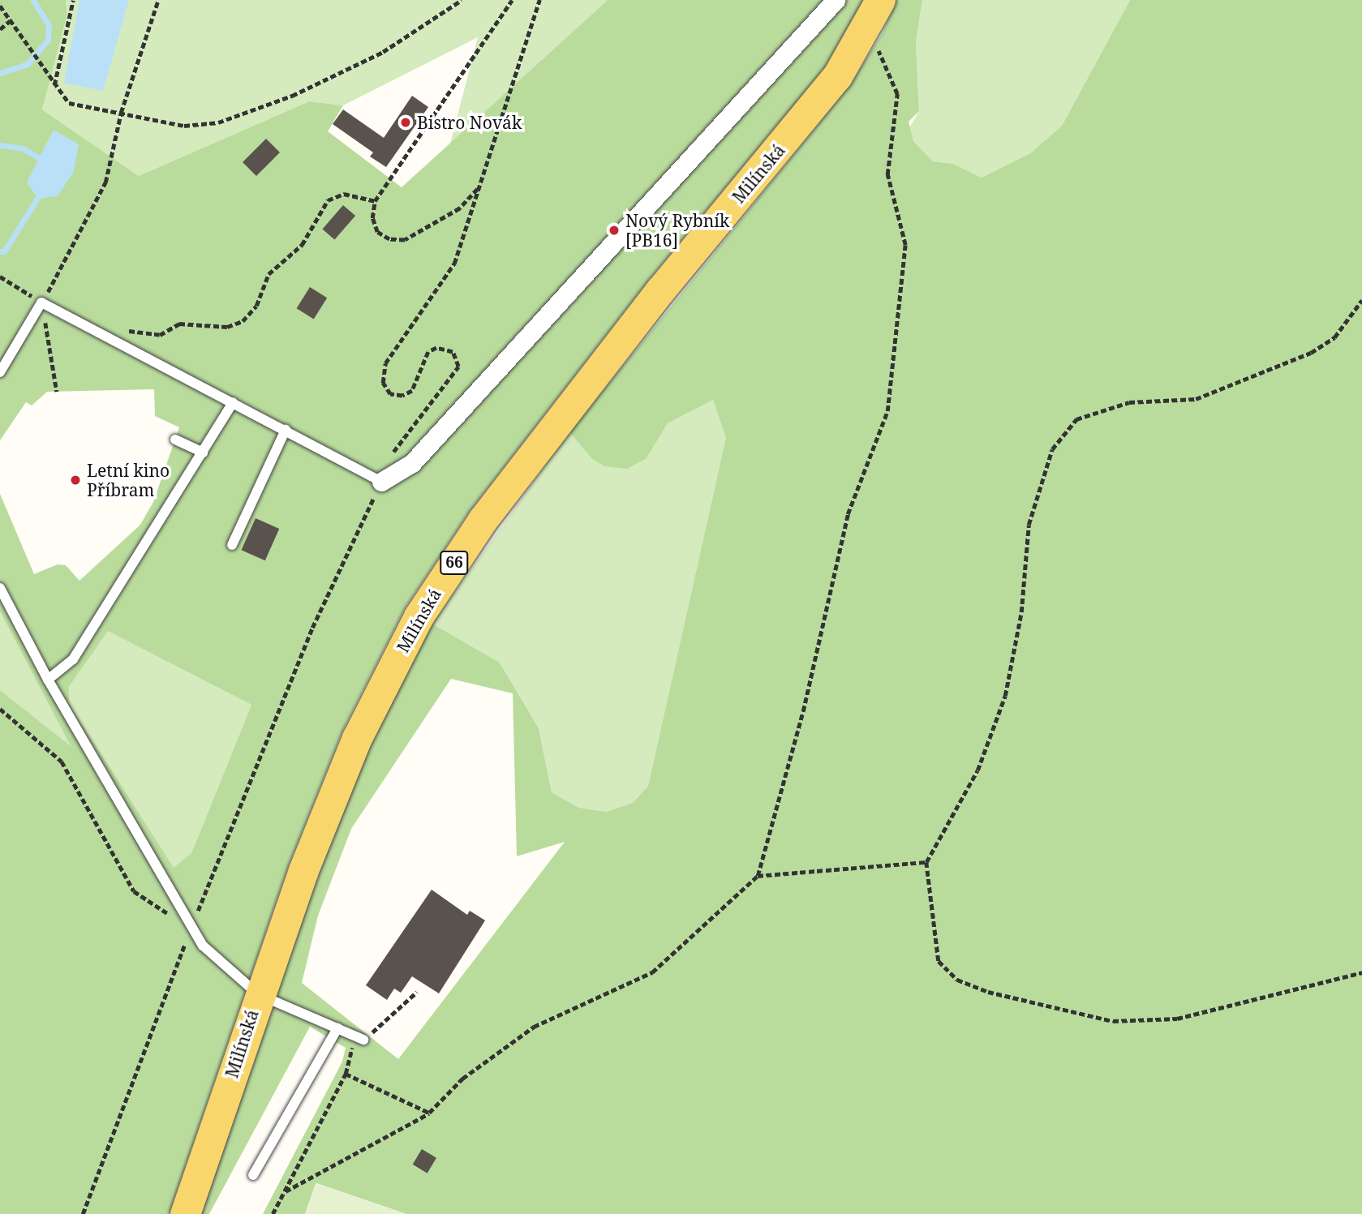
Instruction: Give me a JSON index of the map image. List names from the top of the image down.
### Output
{
  "streets": {
    "main road": ["Milínská", "66"]
  },
  "places": ["Bistro Novák", "Nový Rybník [PB16]", "Letní kino Příbram"]
}
